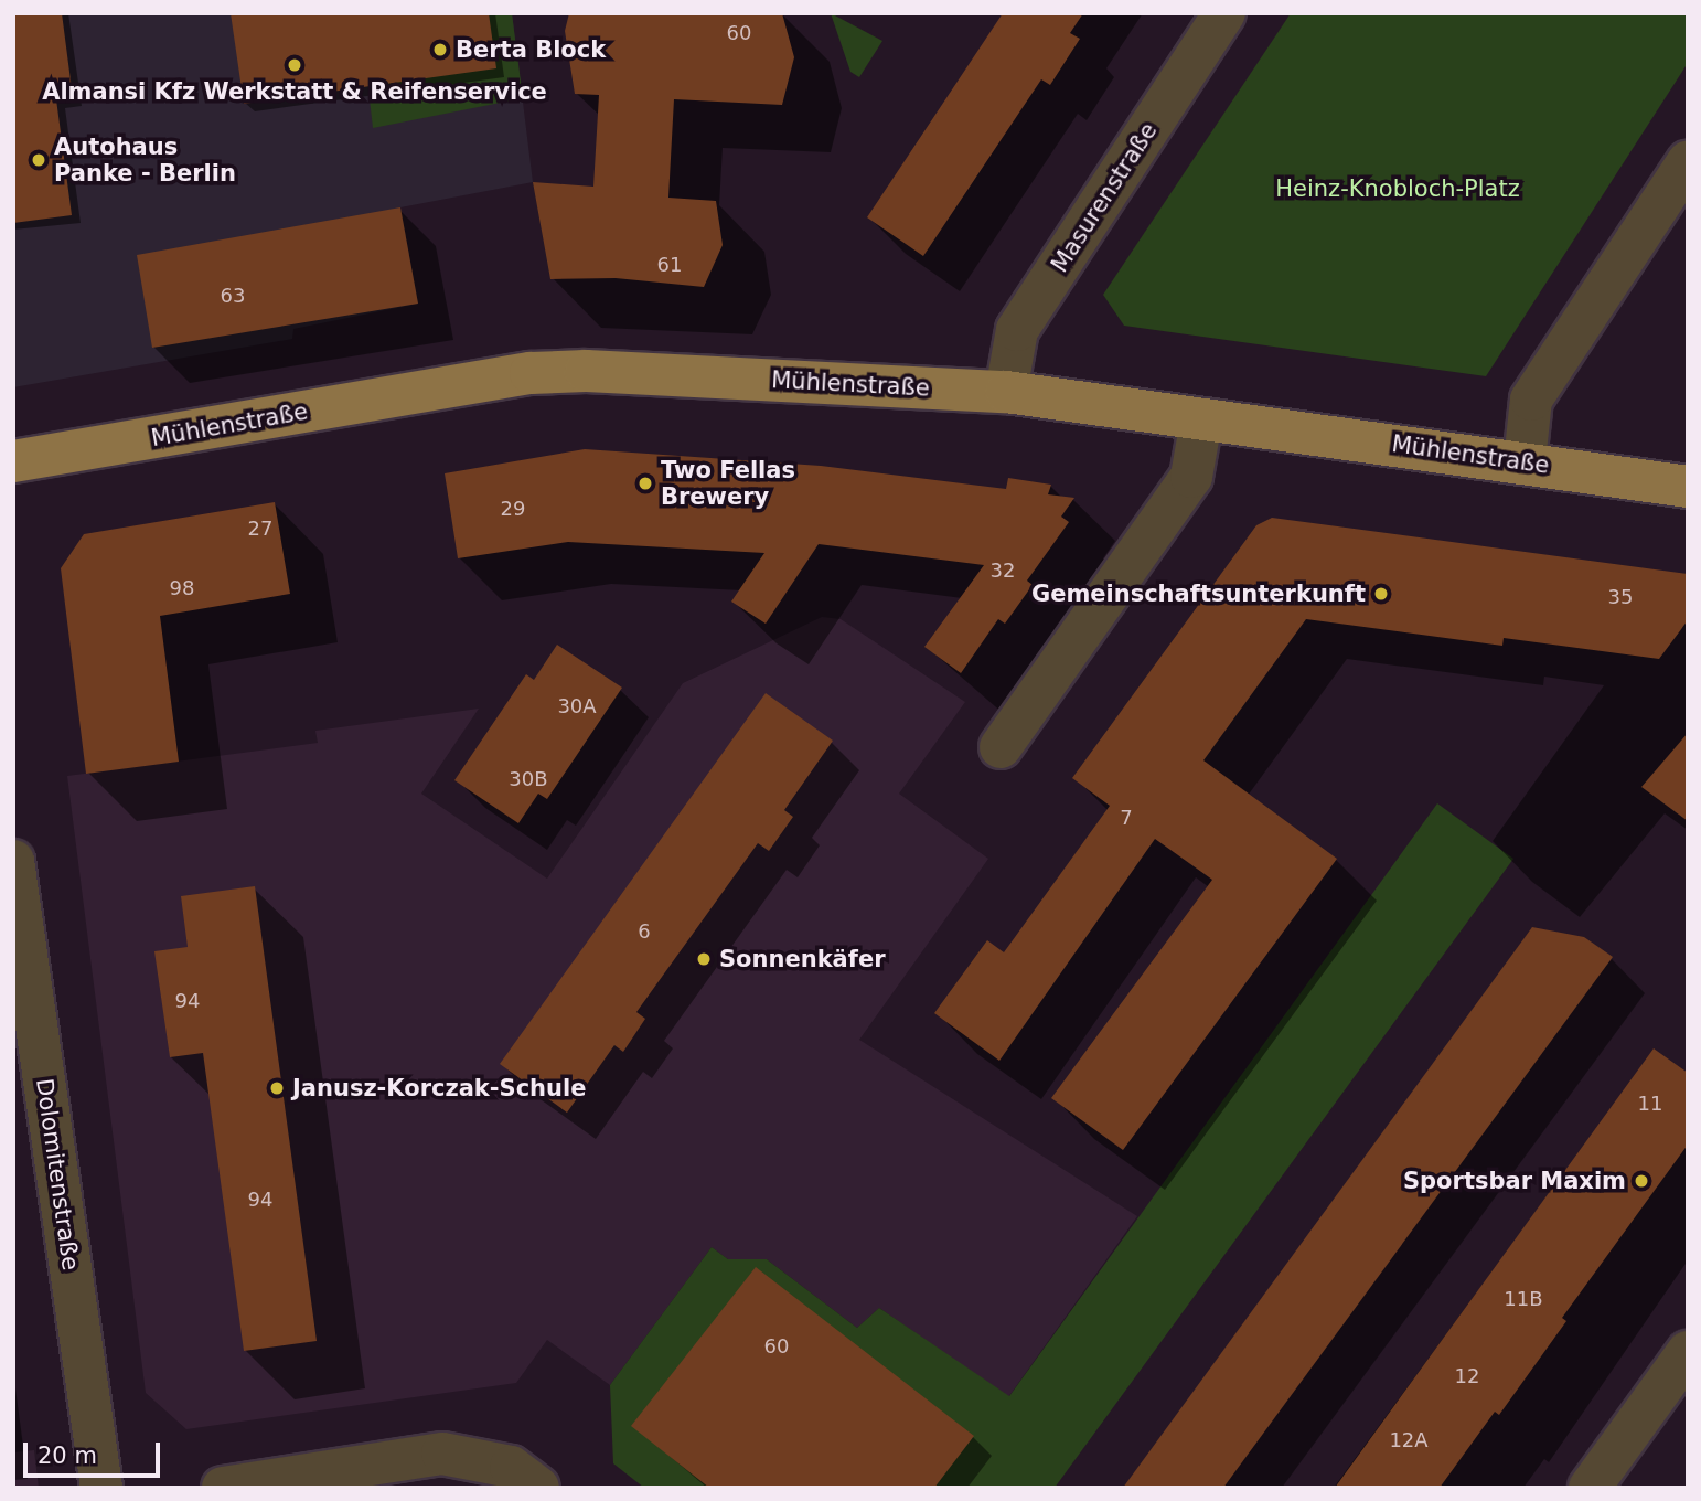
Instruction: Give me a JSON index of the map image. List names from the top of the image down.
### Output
{
  "streets": {
    "main road": ["Mühlenstraße"],
    "street": ["Masurenstraße", "Dolomitenstraße"]
  },
  "crossings": [
    ["Masurenstraße", "Mühlenstraße"]
  ],
  "parks": ["Heinz-Knobloch-Platz"],
  "places": [
    "Berta Block",
    "Almansi Kfz Werkstatt & Reifenservice",
    "Autohaus Panke - Berlin",
    "Two Fellas Brewery",
    "Gemeinschaftsunterkunft",
    "Sonnenkäfer",
    "Janusz-Korczak-Schule",
    "Sportsbar Maxim"
  ],
  "house_numbers": [
    "60",
    "61",
    "63",
    "29",
    "27",
    "32",
    "98",
    "35",
    "30A",
    "30B",
    "7",
    "6",
    "94",
    "11",
    "94",
    "11B",
    "60",
    "12",
    "12A"
  ],
  "scale_bar": "20 m"
}
